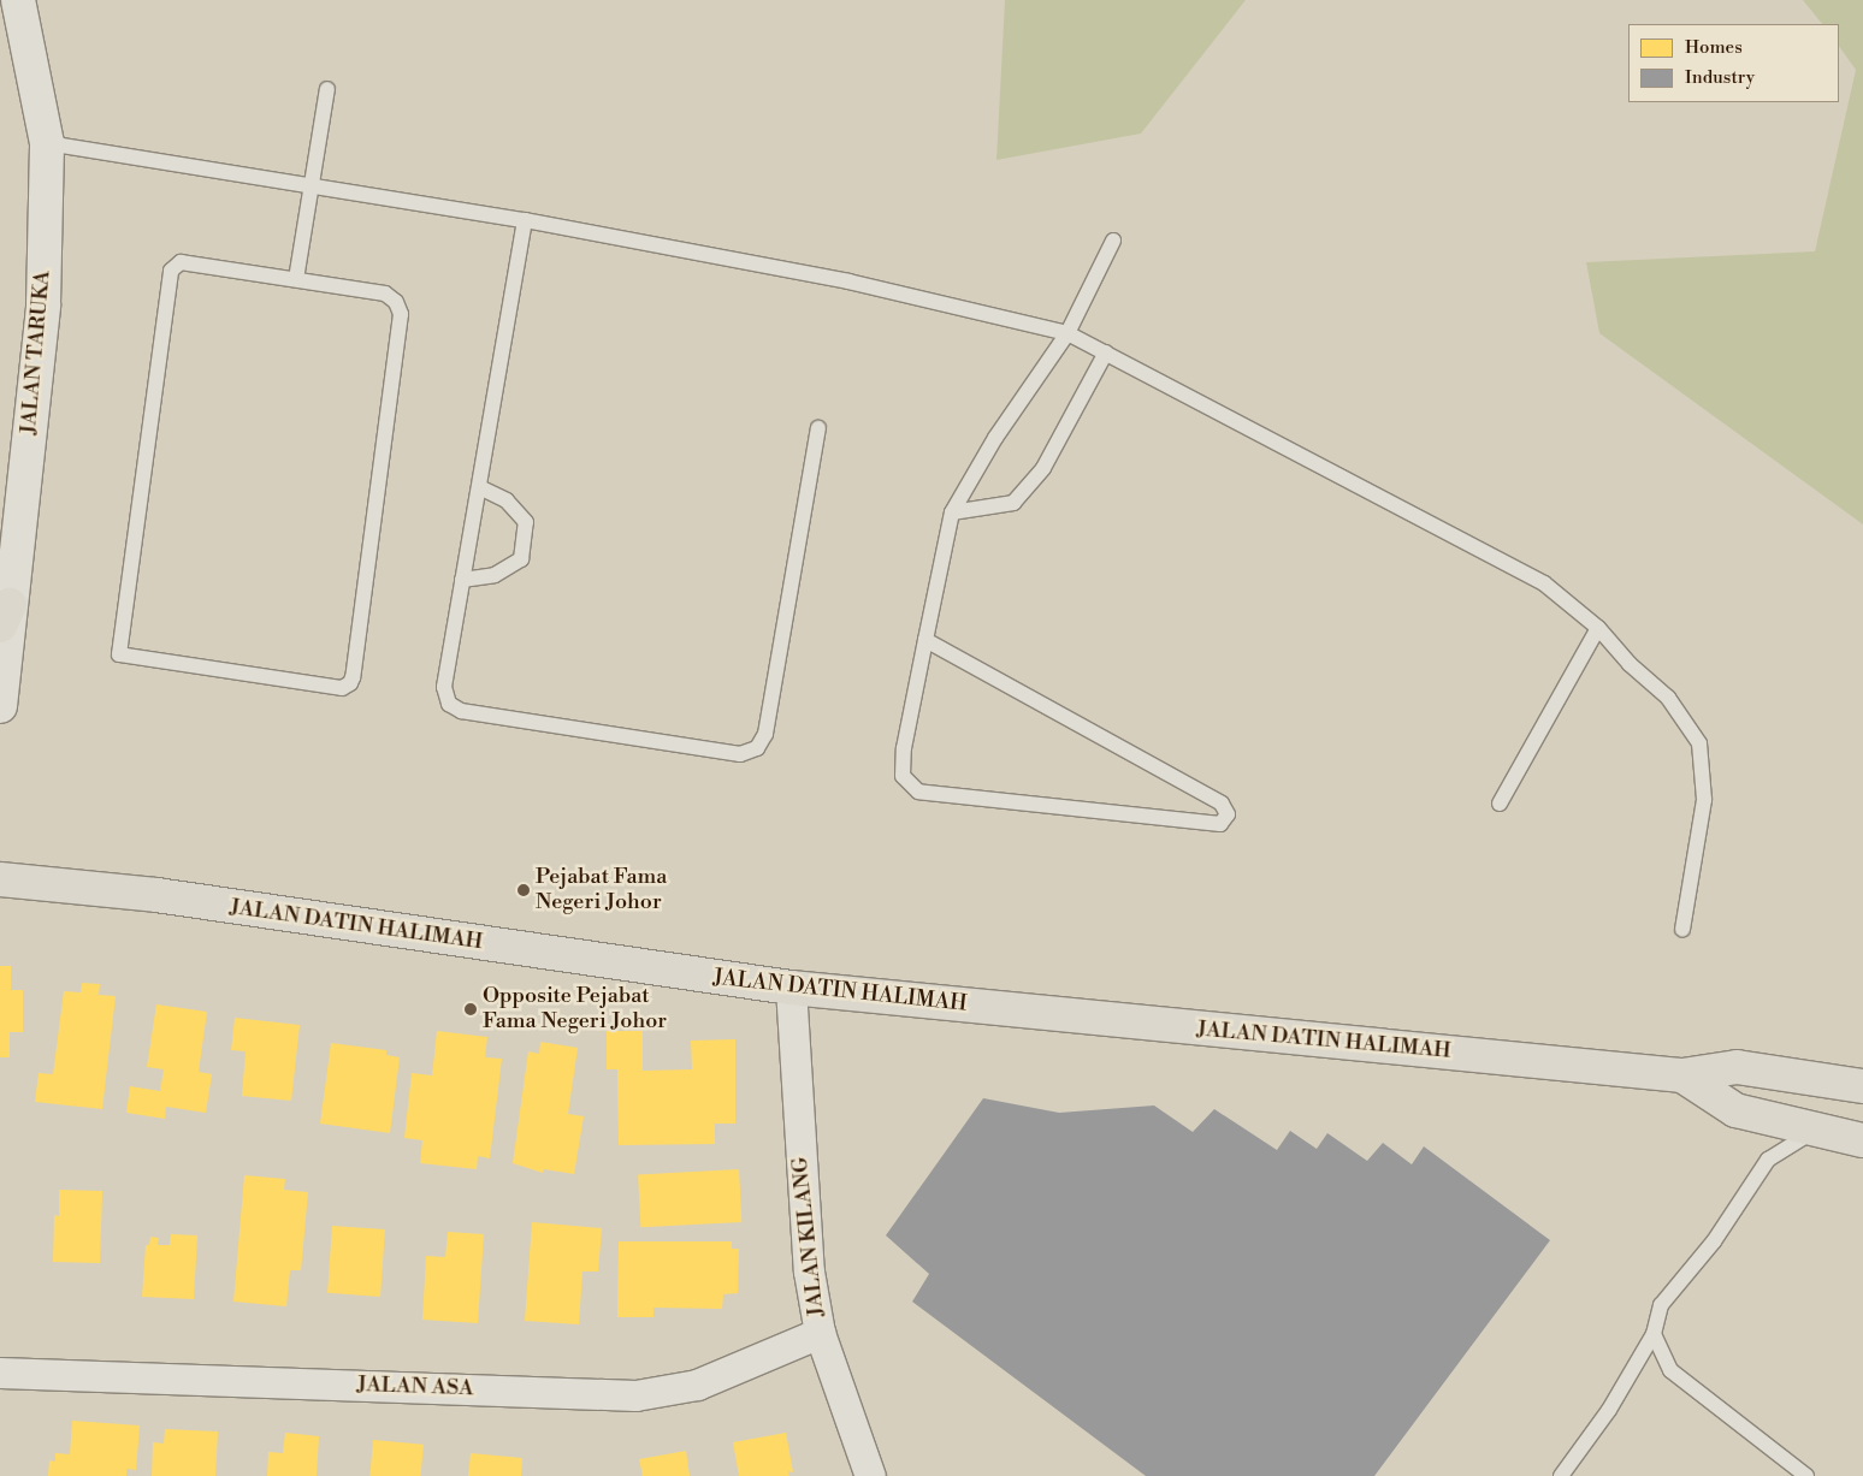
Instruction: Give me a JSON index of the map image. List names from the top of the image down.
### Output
{
  "streets": {
    "main road": ["JALAN DATIN HALIMAH"],
    "street": ["JALAN TARUKA", "JALAN KILANG", "JALAN ASA"]
  },
  "crossings": [
    ["JALAN DATIN HALIMAH", "JALAN KILANG"],
    ["JALAN KILANG", "JALAN ASA"]
  ],
  "places": ["Pejabat Fama Negeri Johor", "Opposite Pejabat Fama Negeri Johor"],
  "legend": ["Homes", "Industry"]
}
